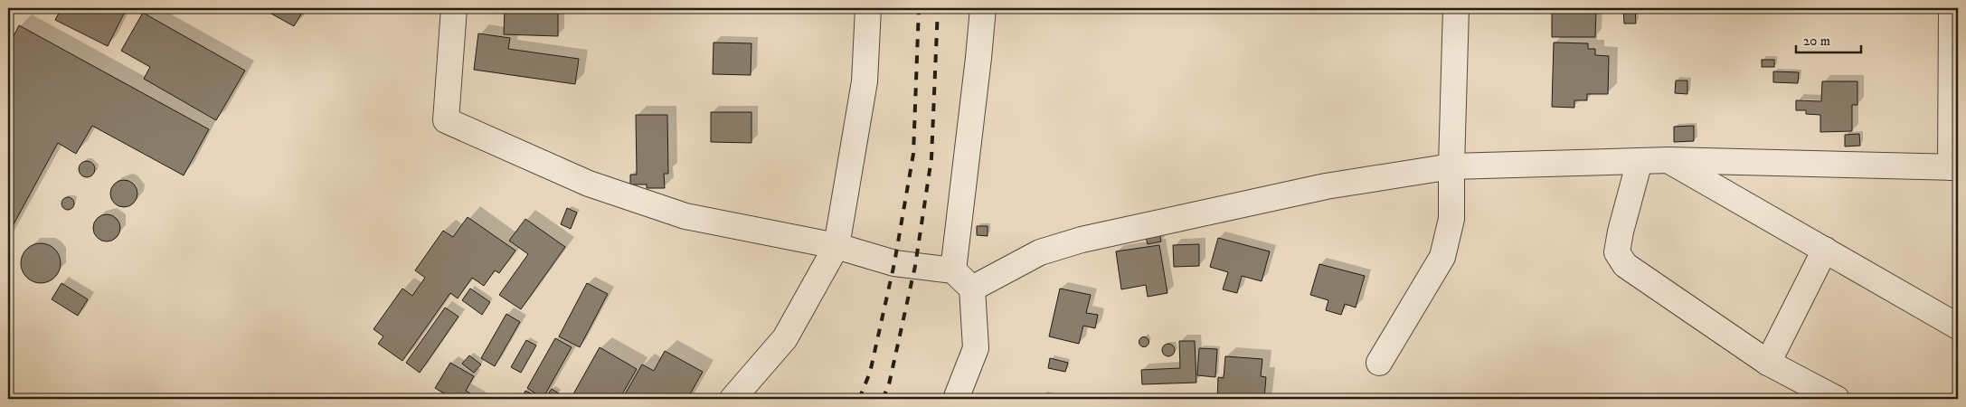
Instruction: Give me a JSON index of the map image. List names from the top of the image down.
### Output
{
  "scale_bar": "20 m"
}
